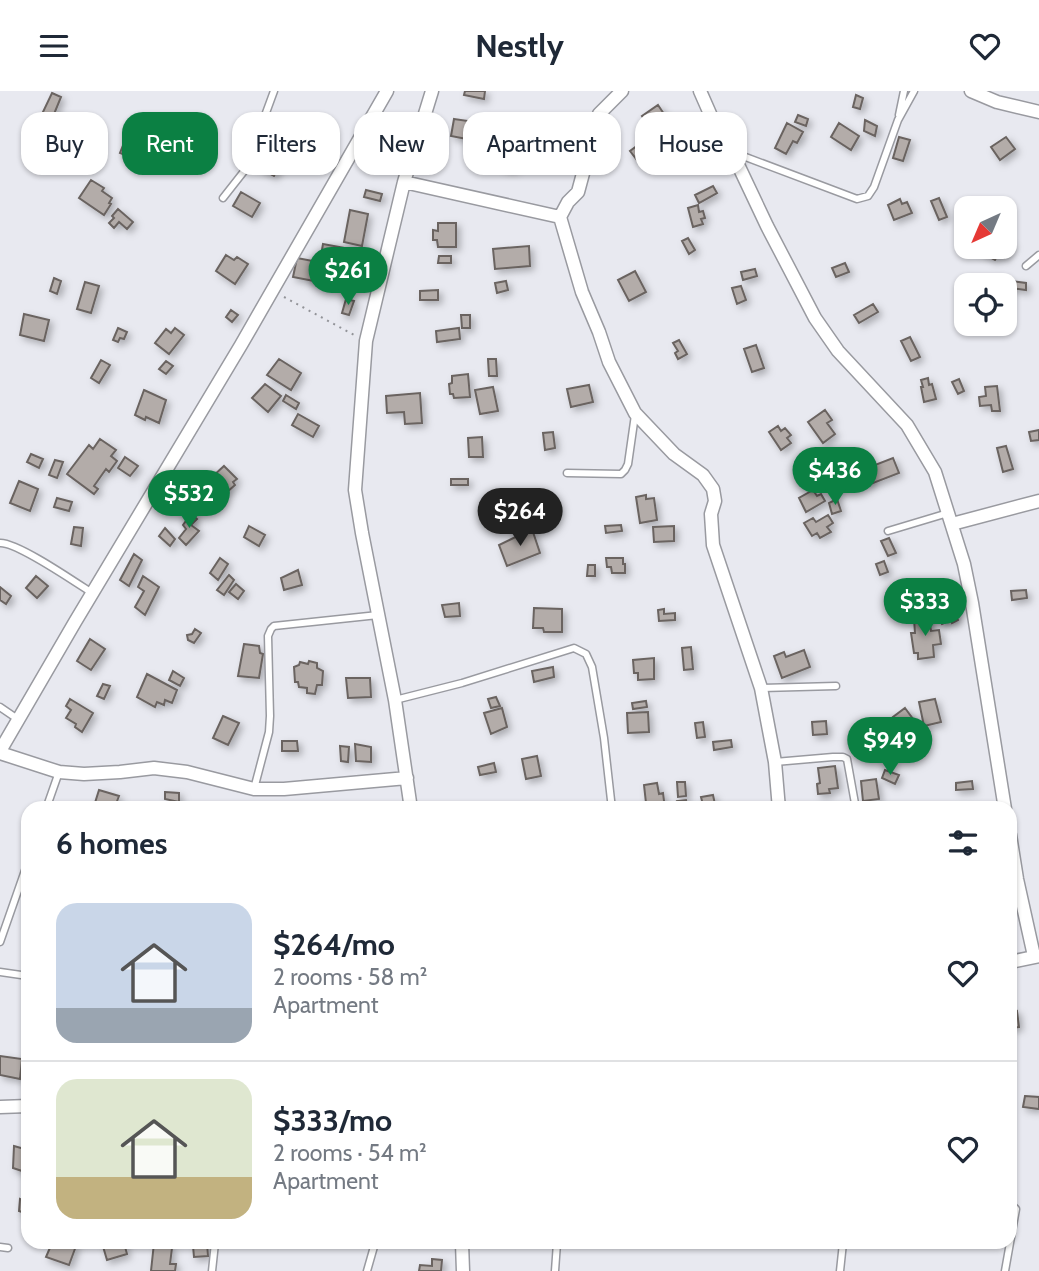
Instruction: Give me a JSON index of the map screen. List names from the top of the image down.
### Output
{
  "north": "bottom left",
  "page": {
    "header": "Nestly",
    "chip": [
      "Buy",
      "Rent",
      "Filters",
      "New",
      "Apartment",
      "House"
    ],
    "price": [
      "$261",
      "$436",
      "$532",
      "$264",
      "$333",
      "$949"
    ],
    "heading": "6 homes",
    "list": [
      {
        "name": "$264/mo",
        "note": "2 rooms · 58 m² · Apartment"
      },
      {
        "name": "$333/mo",
        "note": "2 rooms · 54 m² · Apartment"
      }
    ]
  }
}
